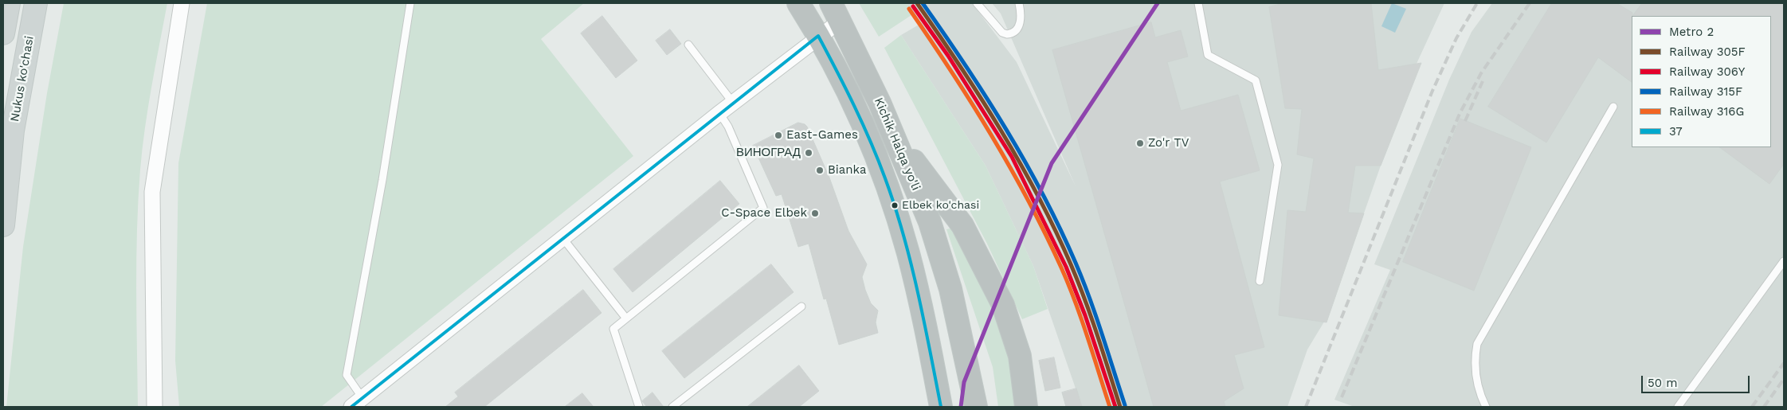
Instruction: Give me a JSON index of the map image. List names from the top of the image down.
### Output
{
  "streets": {
    "highway": ["Kichik Halqa yo'li"],
    "main road": ["Nukus ko'chasi"]
  },
  "places": [
    "East-Games",
    "Zo'r TV",
    "ВИНОГРАД",
    "Bianka",
    "Elbek ko'chasi",
    "C-Space Elbek"
  ],
  "lines": [
    "metro line 2",
    "rail line 305F",
    "rail line 315F",
    "rail line 306Y",
    "rail line 316G",
    "transit line 37"
  ],
  "legend": [
    "Metro 2",
    "Railway 305F",
    "Railway 306Y",
    "Railway 315F",
    "Railway 316G",
    "37"
  ],
  "scale_bar": "50 m"
}
